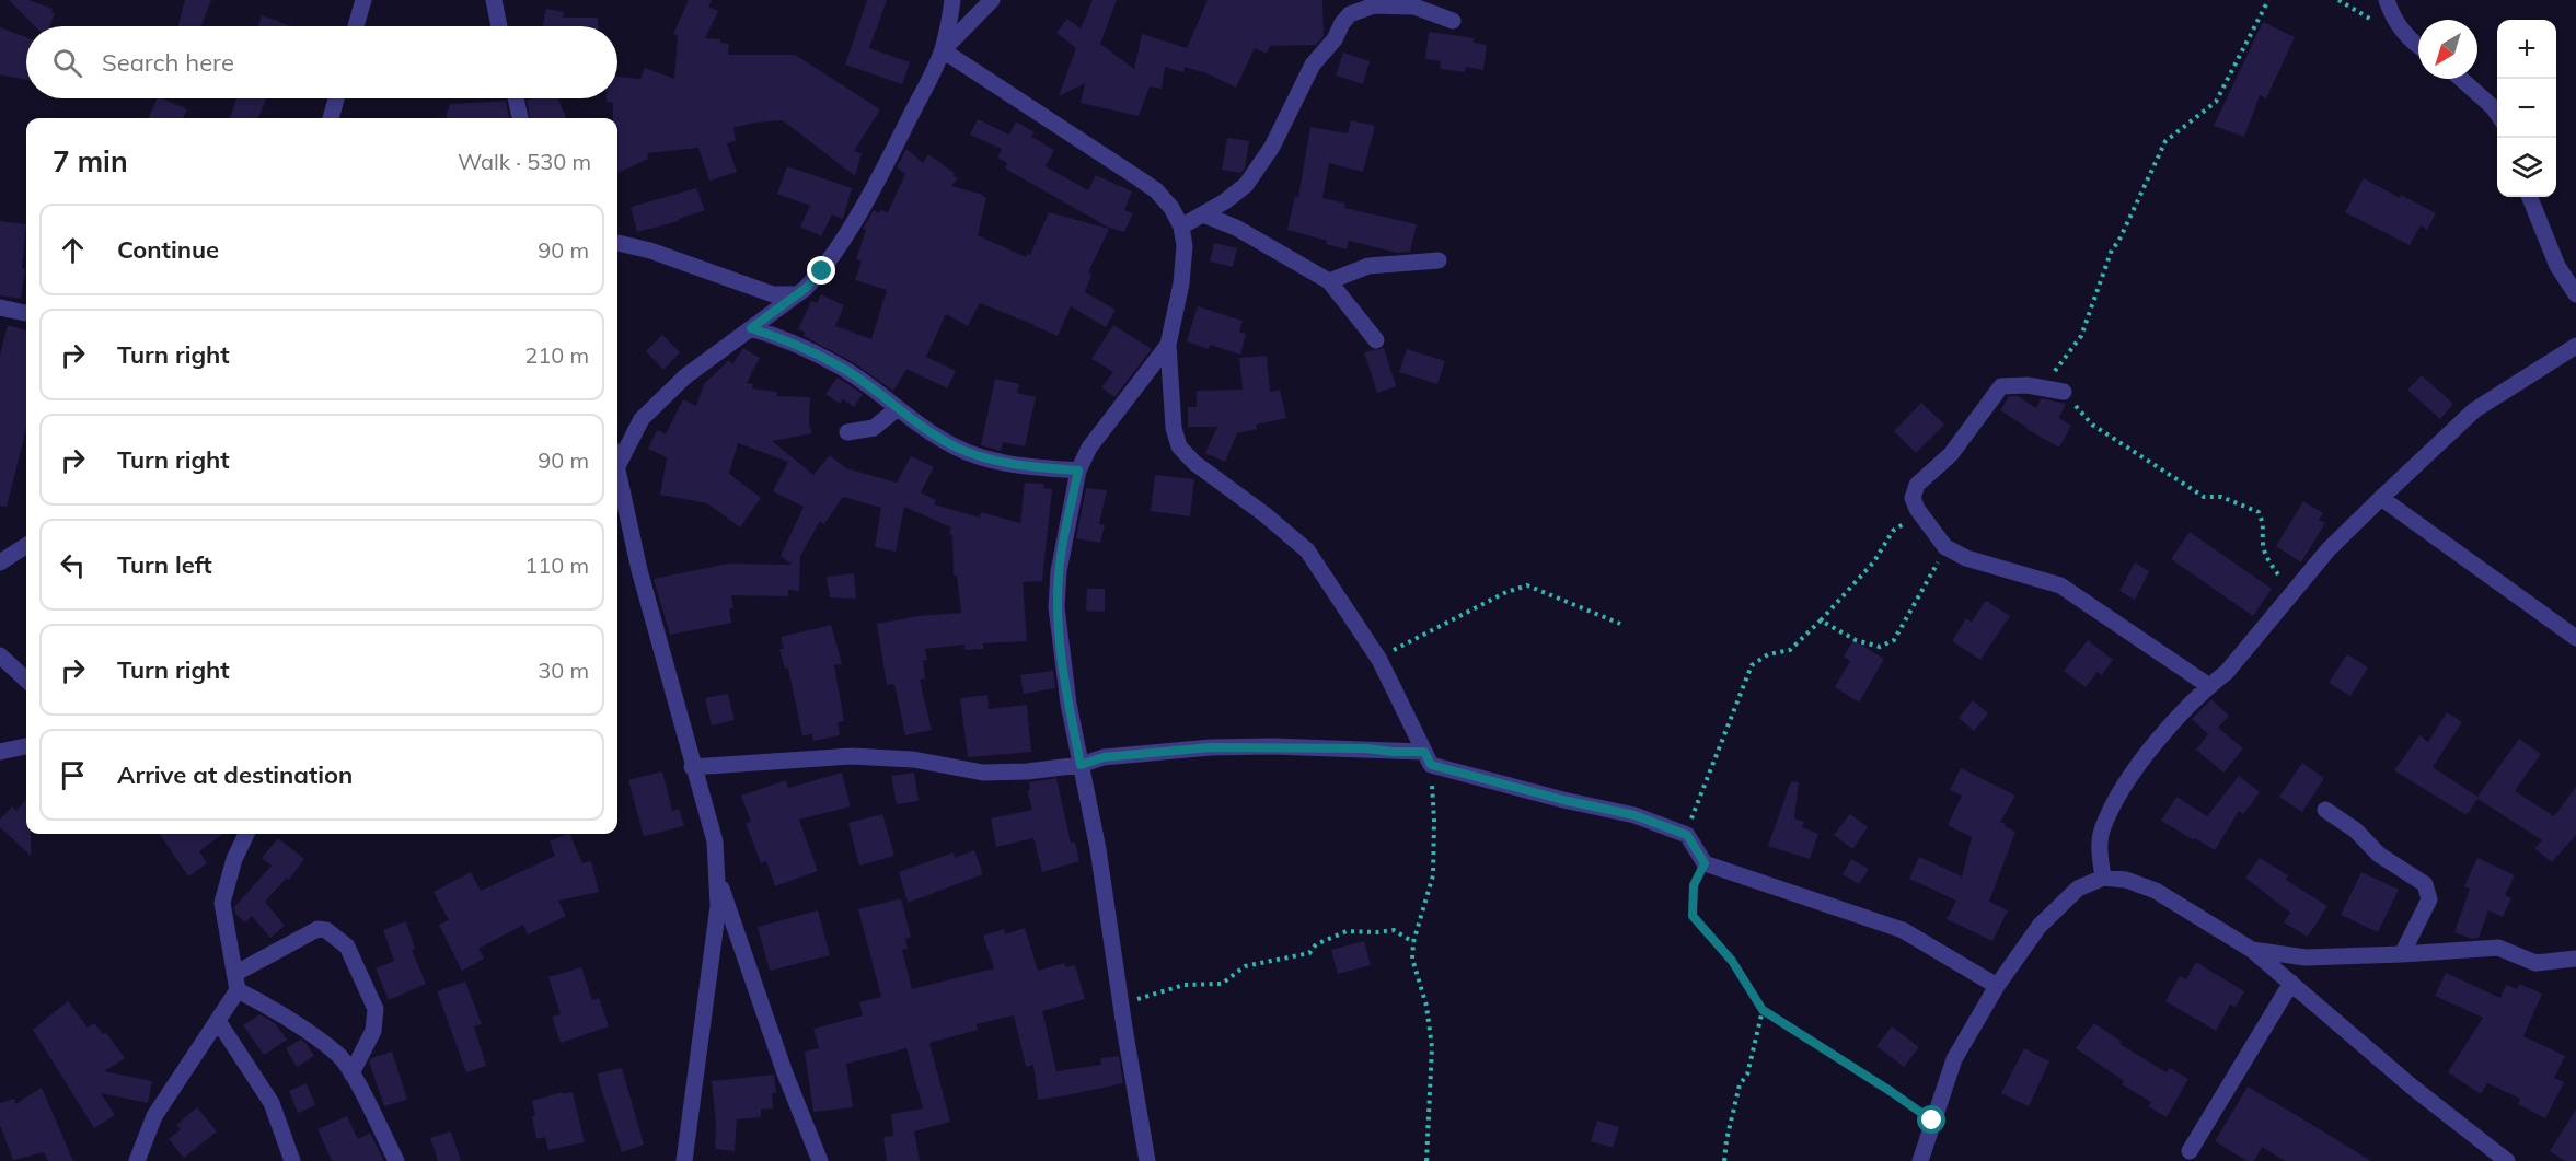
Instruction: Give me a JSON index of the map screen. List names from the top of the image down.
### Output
{
  "north": "bottom left",
  "page": {
    "map_buttons": ["+", "−"],
    "search": "Search here",
    "heading": ["7 min", "Walk · 530 m"],
    "list": [
      ["Continue", "90 m"],
      ["Turn right", "210 m"],
      ["Turn right", "90 m"],
      ["Turn left", "110 m"],
      ["Turn right", "30 m"],
      "Arrive at destination"
    ]
  }
}
